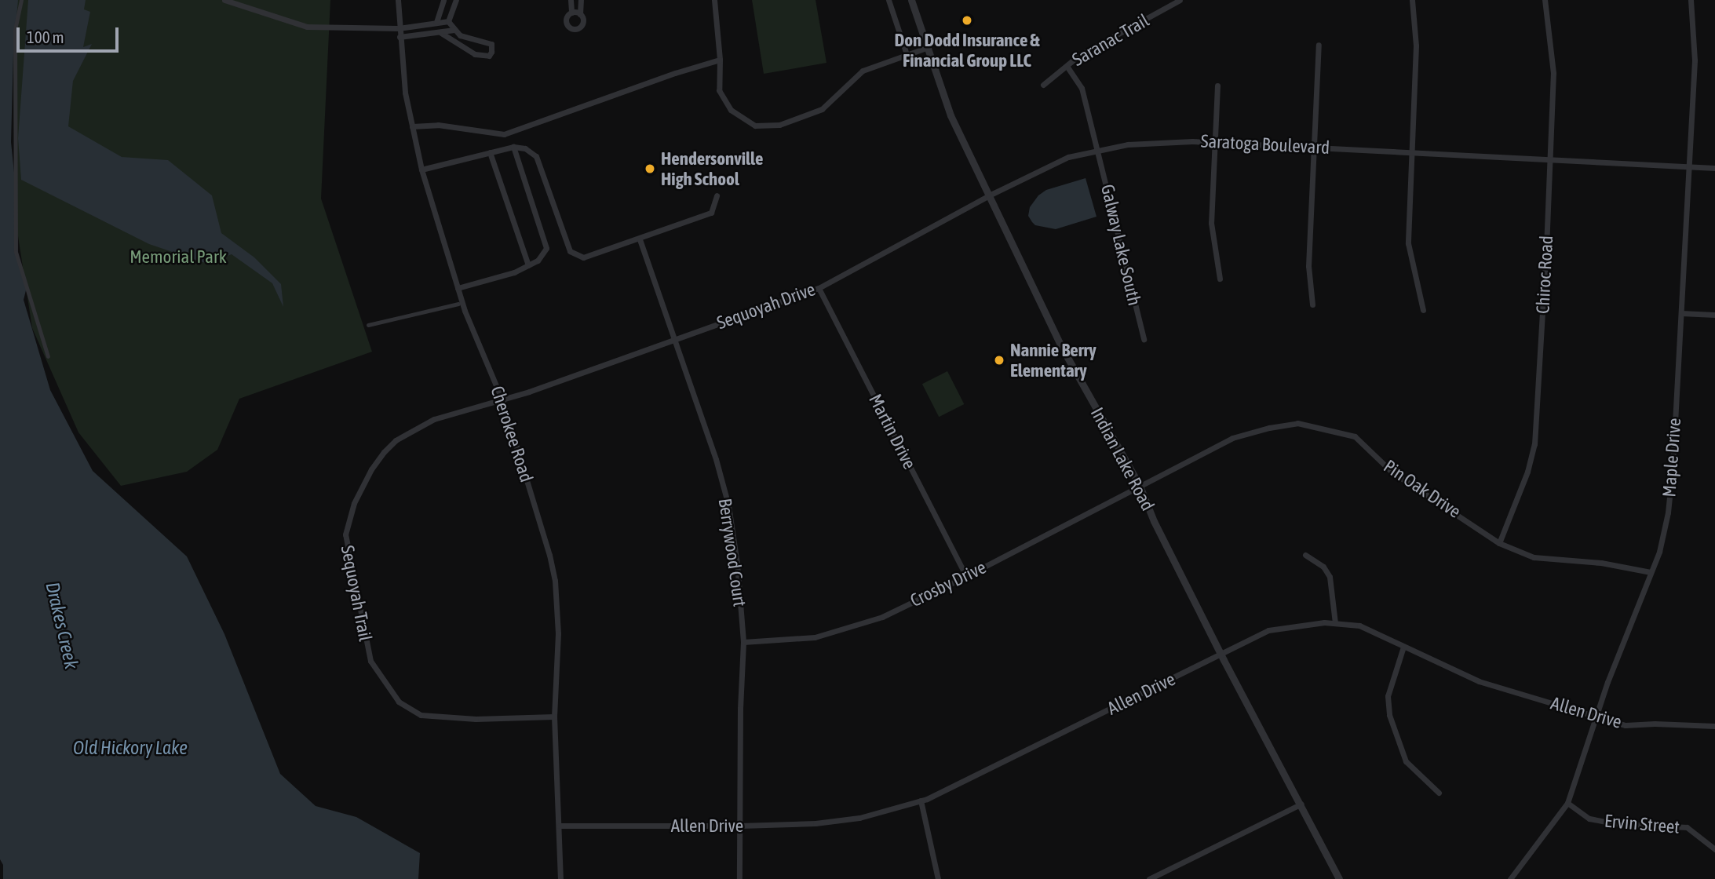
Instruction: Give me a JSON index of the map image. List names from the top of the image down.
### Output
{
  "streets": {
    "street": [
      "Saranac Trail",
      "Saratoga Boulevard",
      "Galway Lake South",
      "Chiroc Road",
      "Sequoyah Drive",
      "Martin Drive",
      "Cherokee Road",
      "Maple Drive",
      "Indian Lake Road",
      "Pin Oak Drive",
      "Berrywood Court",
      "Crosby Drive",
      "Sequoyah Trail",
      "Allen Drive",
      "Ervin Street"
    ]
  },
  "crossings": [
    ["Saranac Trail", "Galway Lake South"],
    ["Saratoga Boulevard", "Galway Lake South"],
    ["Saratoga Boulevard", "Chiroc Road"],
    ["Saratoga Boulevard", "Sequoyah Drive"],
    ["Saratoga Boulevard", "Maple Drive"],
    ["Saratoga Boulevard", "Indian Lake Road"],
    ["Chiroc Road", "Pin Oak Drive"],
    ["Sequoyah Drive", "Martin Drive"],
    ["Sequoyah Drive", "Indian Lake Road"],
    ["Sequoyah Drive", "Berrywood Court"],
    ["Sequoyah Drive", "Sequoyah Trail"],
    ["Martin Drive", "Crosby Drive"],
    ["Cherokee Road", "Sequoyah Trail"],
    ["Cherokee Road", "Allen Drive"],
    ["Maple Drive", "Pin Oak Drive"],
    ["Maple Drive", "Allen Drive"],
    ["Maple Drive", "Ervin Street"],
    ["Indian Lake Road", "Pin Oak Drive"],
    ["Indian Lake Road", "Crosby Drive"],
    ["Indian Lake Road", "Allen Drive"],
    ["Pin Oak Drive", "Crosby Drive"],
    ["Berrywood Court", "Crosby Drive"],
    ["Berrywood Court", "Allen Drive"]
  ],
  "water": ["Drakes Creek", "Old Hickory Lake"],
  "parks": ["Memorial Park"],
  "places": ["Don Dodd Insurance & Financial Group LLC", "Hendersonville High School", "Nannie Berry Elementary"],
  "scale_bar": "100 m"
}
